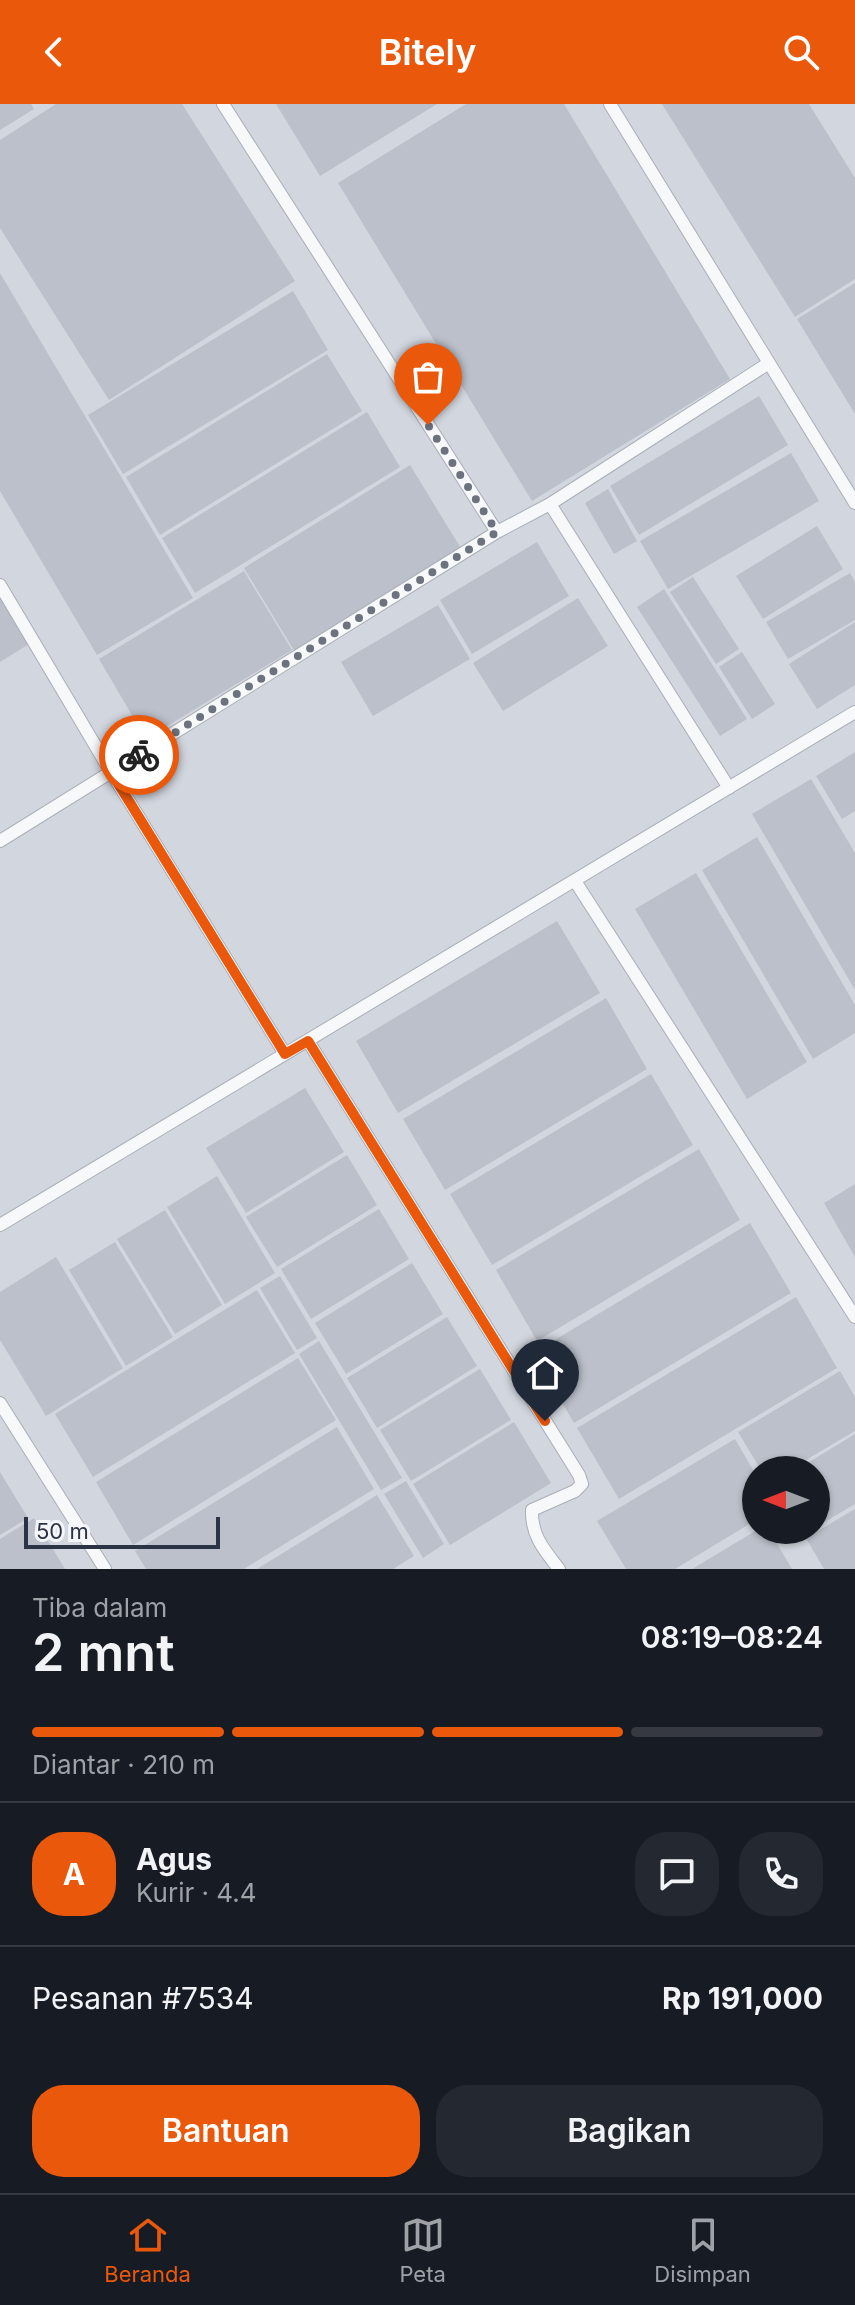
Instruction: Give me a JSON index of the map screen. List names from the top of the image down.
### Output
{
  "scale_bar": "50 m",
  "north": "left",
  "page": {
    "header": "Bitely",
    "scale": "50 m",
    "heading": ["2 mnt", "Tiba dalam", "08:19–08:24"],
    "panel": [
      "Agus",
      "Kurir · 4.4",
      "Pesanan #7534",
      "Rp 191,000"
    ],
    "bar": "Diantar · 210 m",
    "round": "A",
    "buttons": ["Bantuan", "Bagikan"],
    "tabs": ["Beranda", "Peta", "Disimpan"]
  }
}
